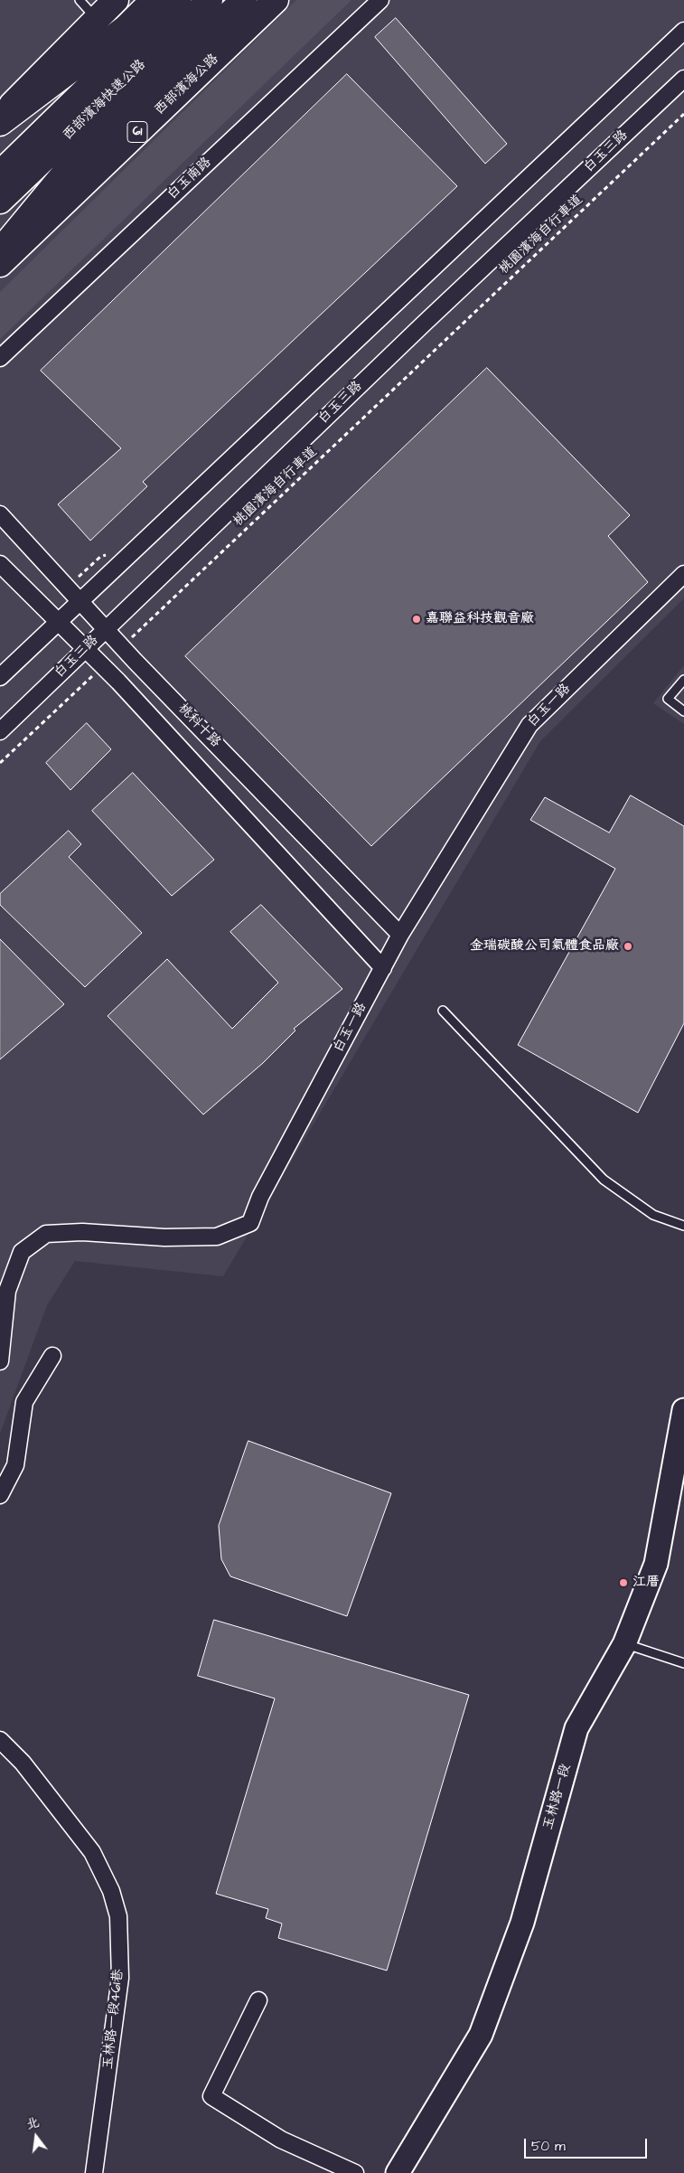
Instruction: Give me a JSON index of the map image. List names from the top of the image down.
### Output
{
  "streets": {
    "main road": ["西部濱海公路", "西部濱海快速公路", "61"],
    "street": [
      "白玉三路",
      "白玉南路",
      "白玉一路",
      "桃科十路",
      "玉林路一段",
      "玉林路一段461巷"
    ],
    "path": ["桃園濱海自行車道"]
  },
  "crossings": [
    ["白玉三路", "桃科十路"],
    ["桃園濱海自行車道", "桃科十路"],
    ["白玉一路", "桃科十路"]
  ],
  "places": ["嘉聯益科技觀音廠", "金瑞碳酸公司氣體食品廠", "江厝"],
  "scale_bar": "50 m",
  "north": "top"
}
